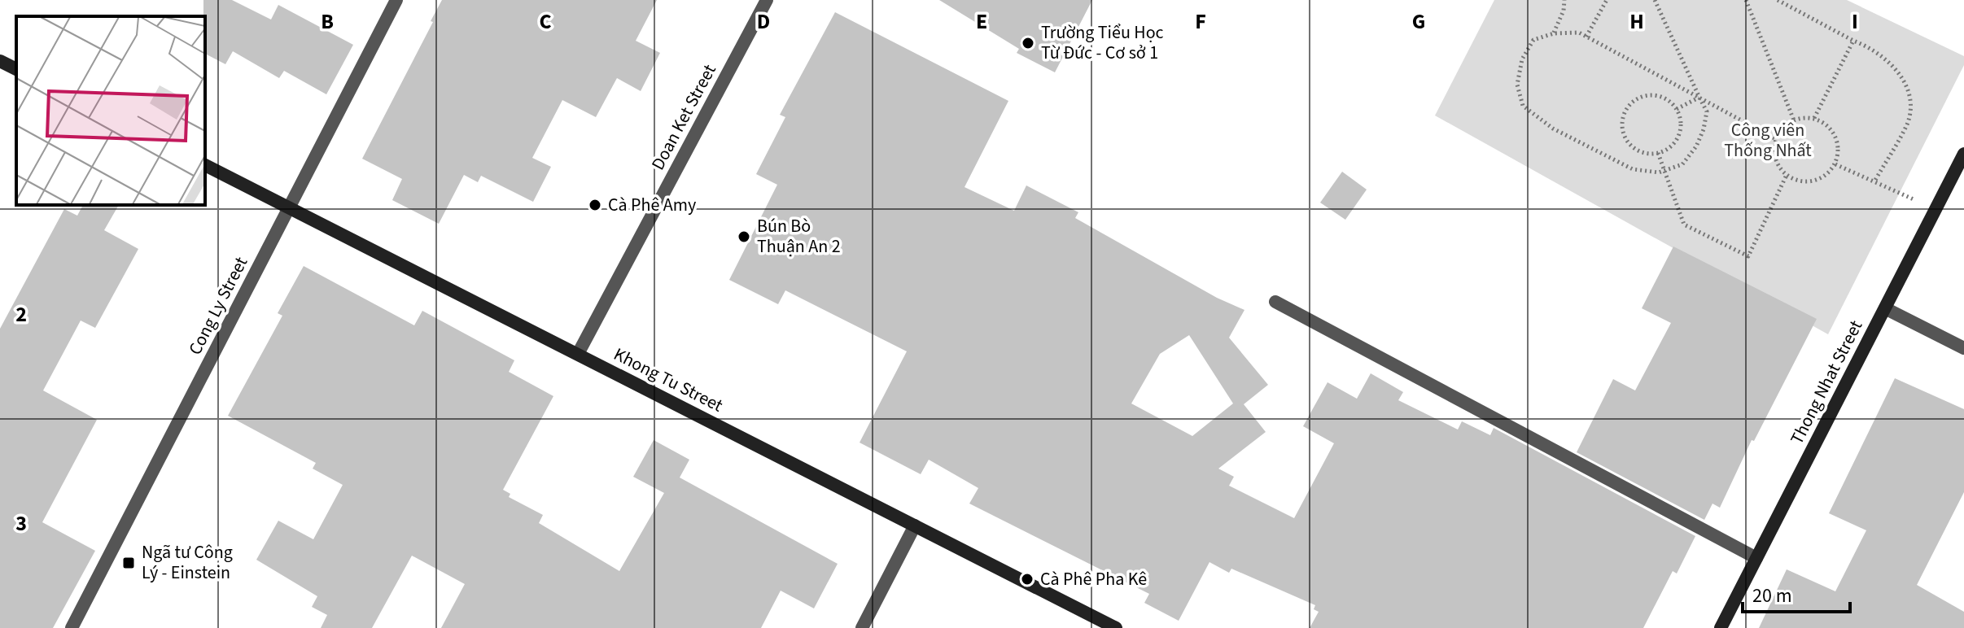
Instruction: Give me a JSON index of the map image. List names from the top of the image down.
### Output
{
  "streets": {
    "street": [
      "Doan Ket Street",
      "Cong Ly Street",
      "Khong Tu Street",
      "Thong Nhat Street"
    ]
  },
  "crossings": [
    ["Doan Ket Street", "Khong Tu Street"],
    ["Cong Ly Street", "Khong Tu Street"]
  ],
  "parks": ["Công viên Thống Nhất"],
  "places": {
    "other": [
      "Trường Tiểu Học Từ Đức - Cơ sở 1",
      "Cà Phê Amy",
      "Bún Bò Thuận An 2",
      "Cà Phê Pha Kê"
    ],
    "transit": ["Ngã tư Công Lý - Einstein"]
  },
  "scale_bar": "20 m",
  "grid": {
    "columns": [
      "B",
      "C",
      "D",
      "E",
      "F",
      "G",
      "H",
      "I"
    ],
    "rows": ["2", "3"]
  }
}
